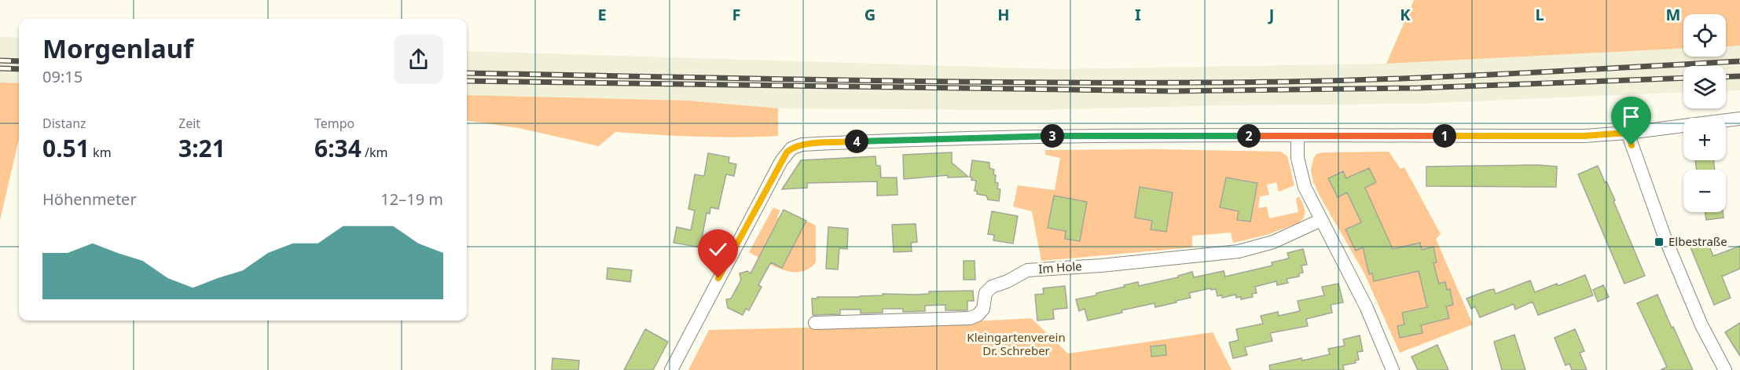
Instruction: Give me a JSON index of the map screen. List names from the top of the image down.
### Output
{
  "streets": {
    "street": ["Im Hole"]
  },
  "parks": ["Kleingartenverein Dr. Schreber"],
  "places": {
    "transit": ["Elbestraße"]
  },
  "page": {
    "map_buttons": ["+", "−"],
    "heading": ["Morgenlauf", "09:15"],
    "stats": [
      ["Distanz", "0.51 km"],
      ["Zeit", "3:21"],
      ["Tempo", "6:34 /km"]
    ],
    "pins": [
      "1",
      "2",
      "3",
      "4"
    ],
    "chart": ["Höhenmeter", "12–19 m"]
  },
  "grid": {
    "columns": [
      "E",
      "F",
      "G",
      "H",
      "I",
      "J",
      "K",
      "L",
      "M"
    ]
  }
}
